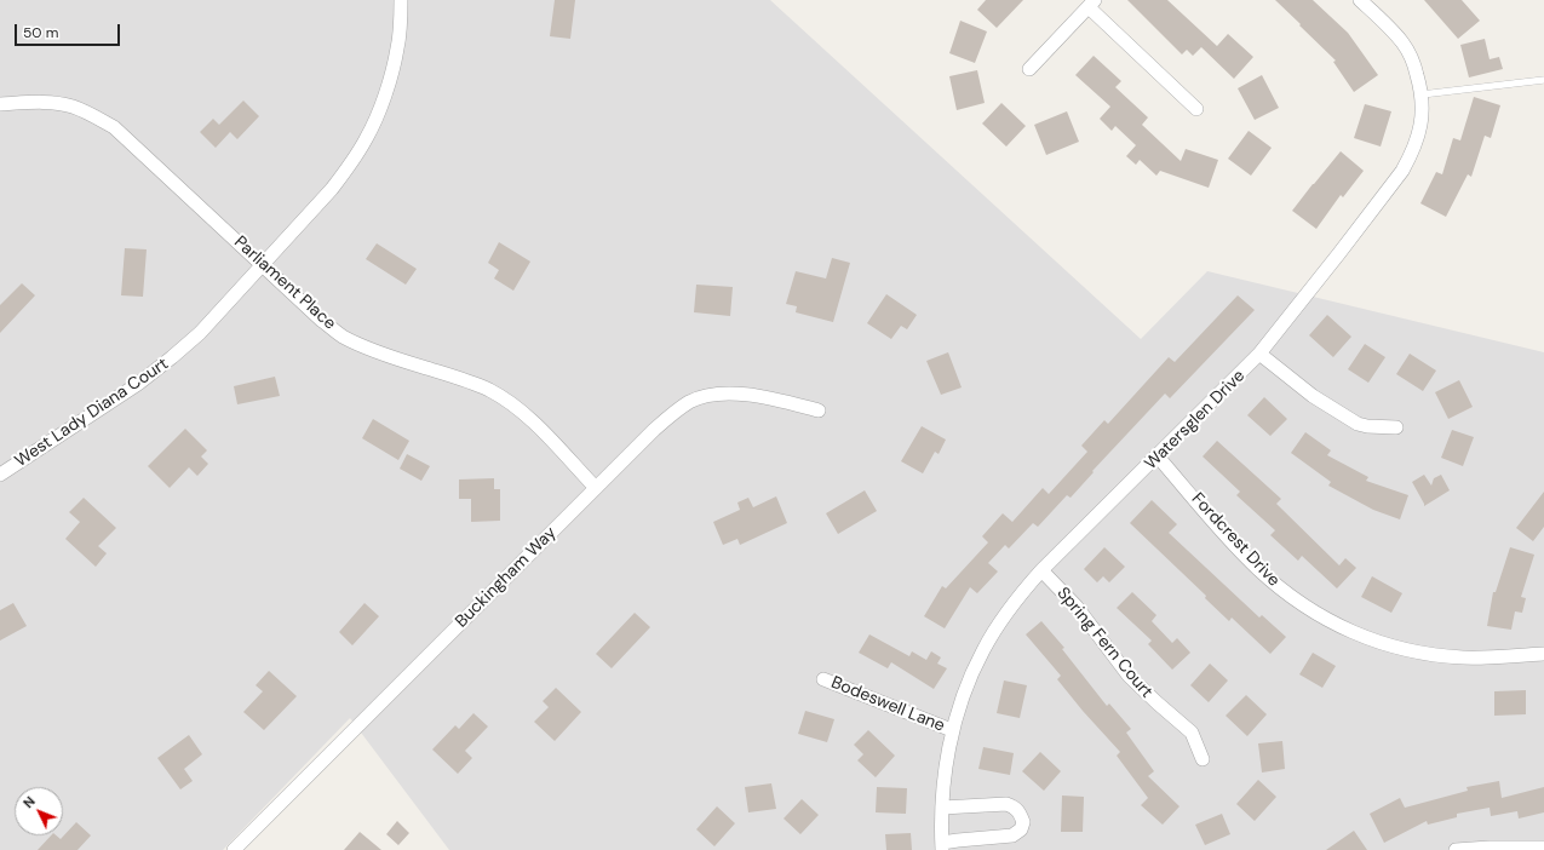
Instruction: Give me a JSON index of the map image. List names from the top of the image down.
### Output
{
  "streets": {
    "street": [
      "Parliament Place",
      "West Lady Diana Court",
      "Watersglen Drive",
      "Fordcrest Drive",
      "Buckingham Way",
      "Spring Fern Court",
      "Bodeswell Lane"
    ]
  },
  "crossings": [
    ["Parliament Place", "West Lady Diana Court"],
    ["Parliament Place", "Buckingham Way"],
    ["Watersglen Drive", "Fordcrest Drive"],
    ["Watersglen Drive", "Spring Fern Court"],
    ["Watersglen Drive", "Bodeswell Lane"]
  ],
  "scale_bar": "50 m",
  "north": "top left"
}
